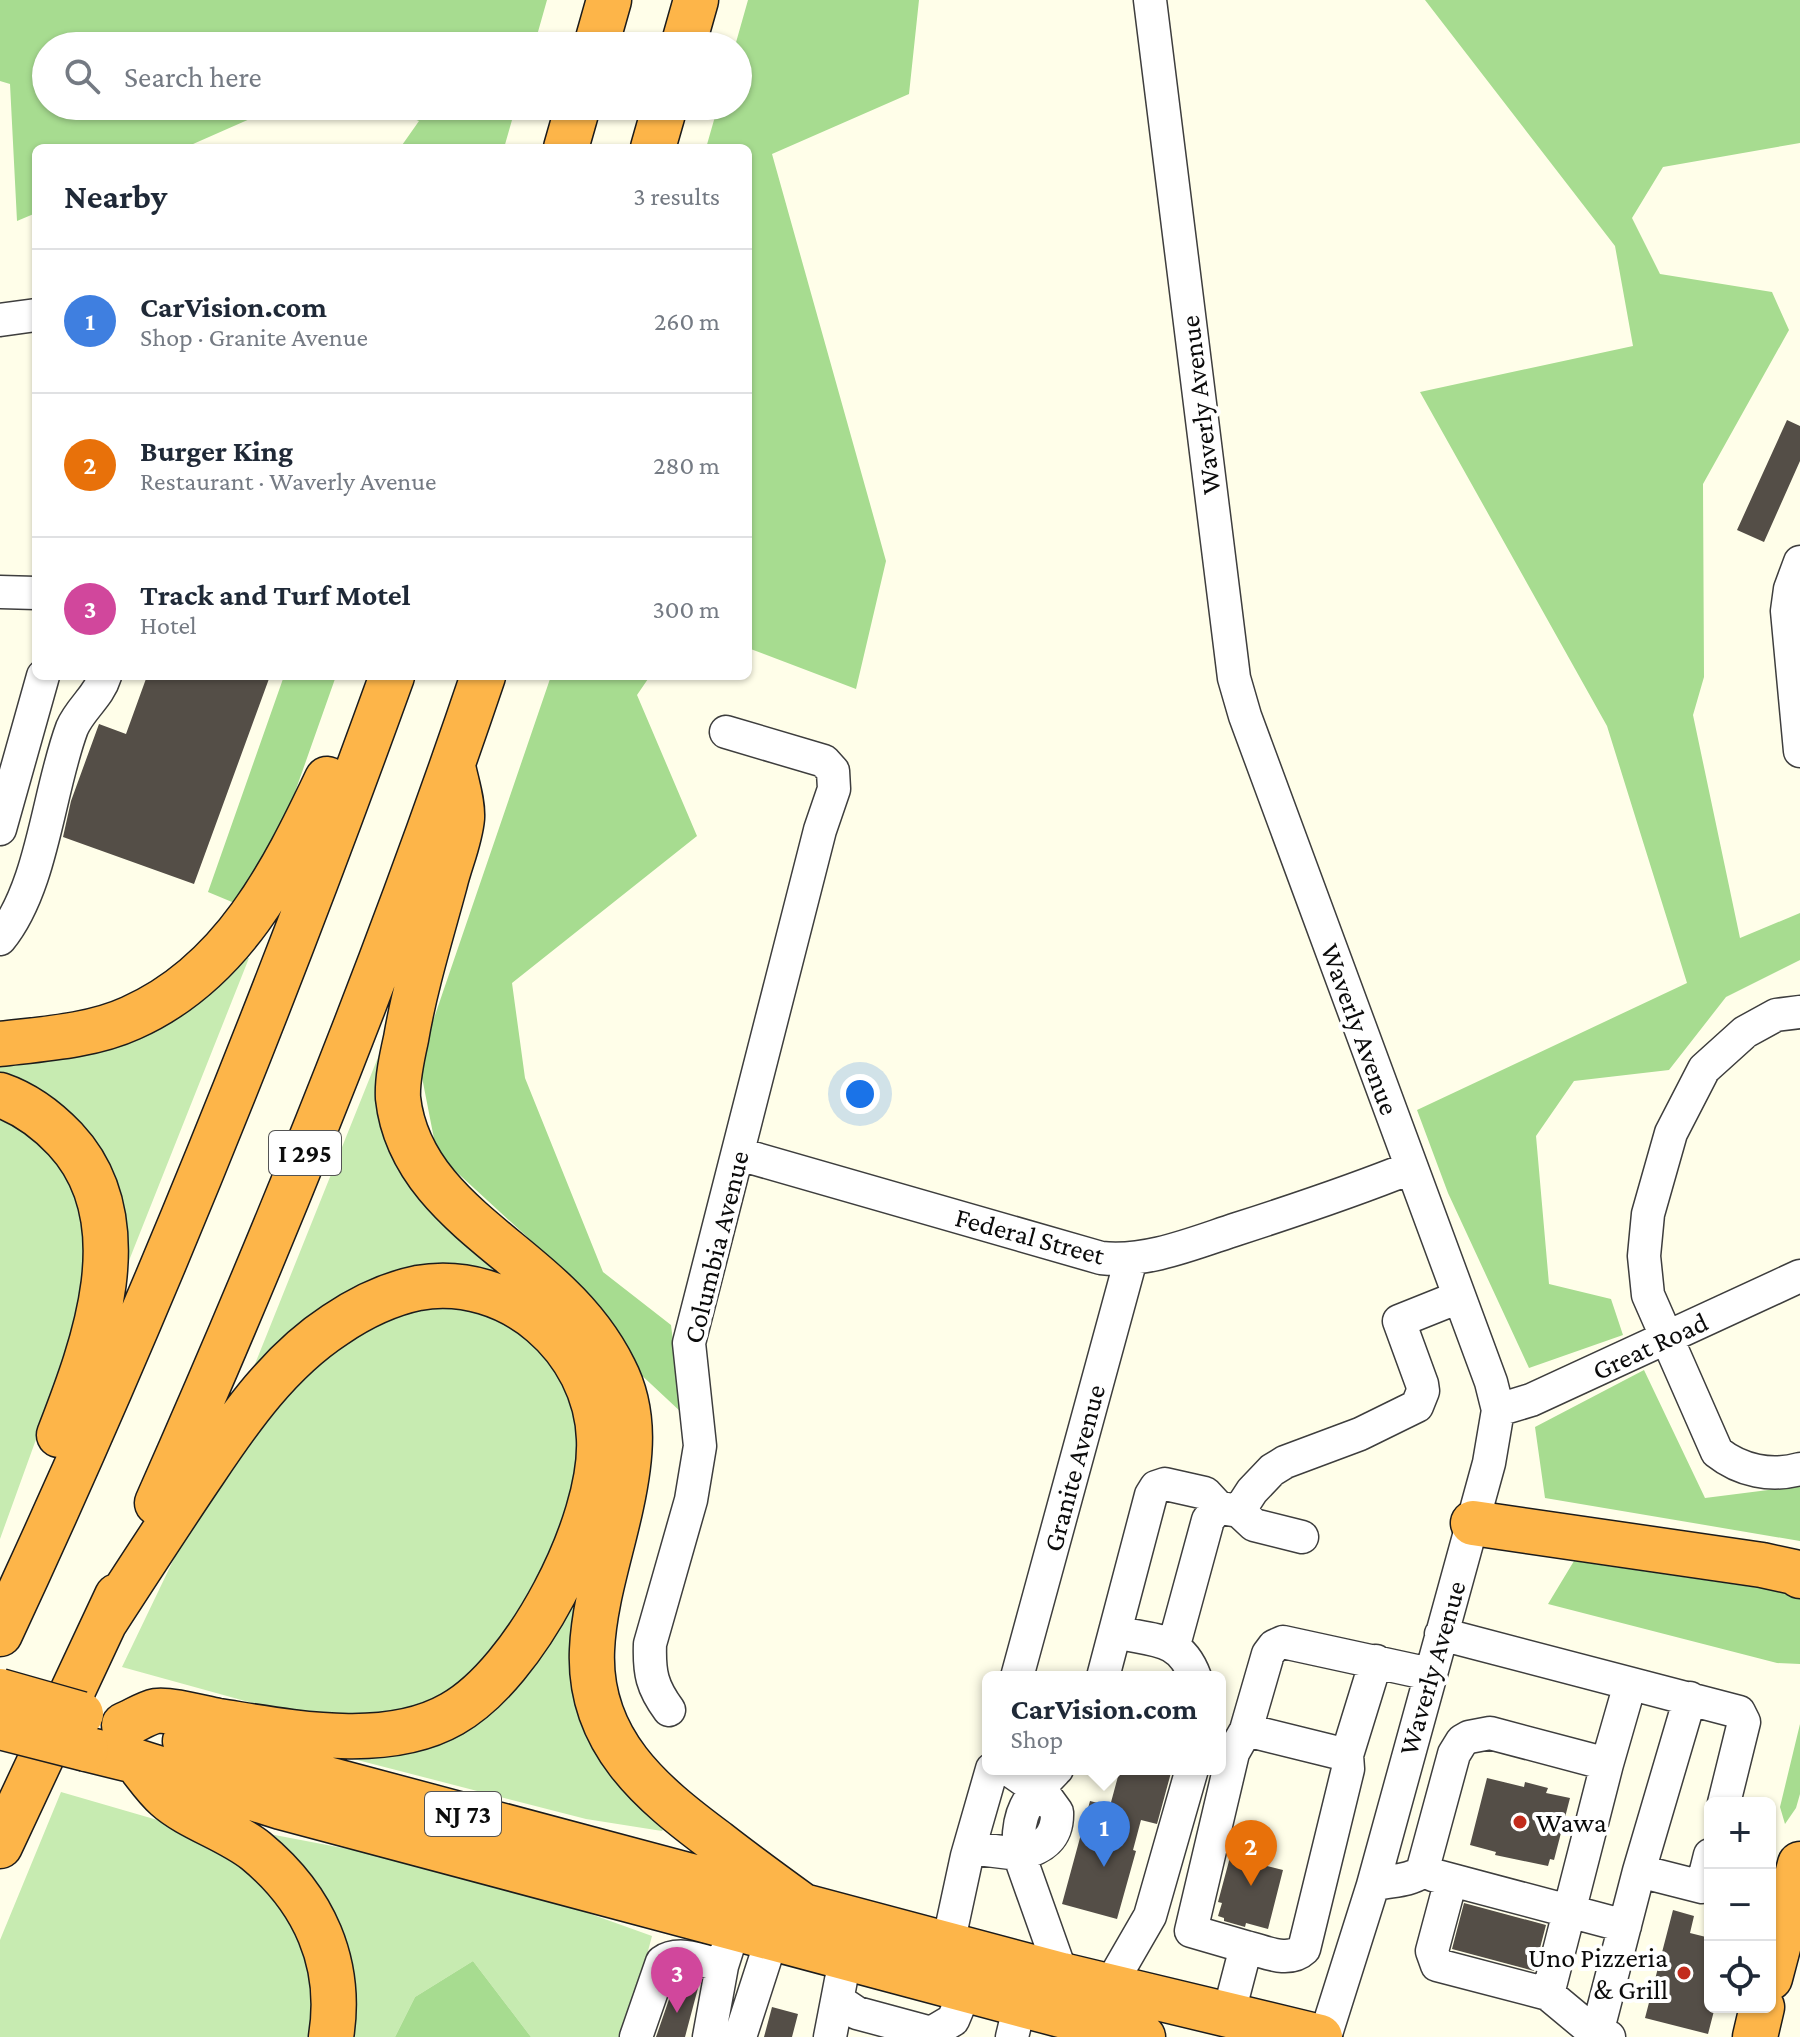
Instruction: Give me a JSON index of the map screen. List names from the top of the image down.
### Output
{
  "streets": {
    "highway": ["I 295", "NJ 73"],
    "street": [
      "Waverly Avenue",
      "Federal Street",
      "Columbia Avenue",
      "Great Road",
      "Granite Avenue"
    ]
  },
  "crossings": [
    ["Waverly Avenue", "Federal Street"],
    ["Waverly Avenue", "Great Road"],
    ["Waverly Avenue", "NJ 73"],
    ["Federal Street", "Columbia Avenue"],
    ["Federal Street", "Granite Avenue"]
  ],
  "places": ["Wawa", "Uno Pizzeria & Grill"],
  "page": {
    "search": "Search here",
    "heading": ["Nearby", "3 results"],
    "list": [
      {
        "mark": "1",
        "name": "CarVision.com",
        "note": "Shop · Granite Avenue",
        "value": "260 m"
      },
      {
        "mark": "2",
        "name": "Burger King",
        "note": "Restaurant · Waverly Avenue",
        "value": "280 m"
      },
      {
        "mark": "3",
        "name": "Track and Turf Motel",
        "note": "Hotel",
        "value": "300 m"
      }
    ],
    "popup": ["CarVision.com", "Shop"],
    "map_buttons": ["+", "−"],
    "pins": ["1", "2", "3"]
  }
}
